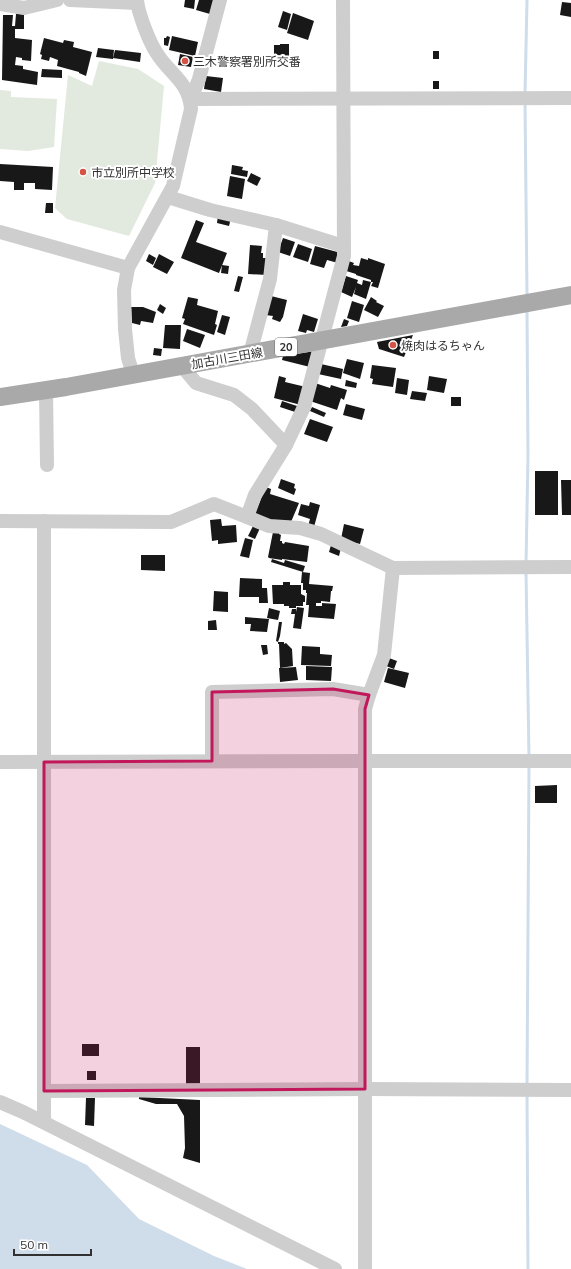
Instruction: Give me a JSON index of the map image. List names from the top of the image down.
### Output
{
  "streets": {
    "main road": ["20", "加古川三田線"]
  },
  "places": ["三木警察署別所交番", "市立別所中学校", "焼肉はるちゃん"],
  "scale_bar": "50 m"
}
